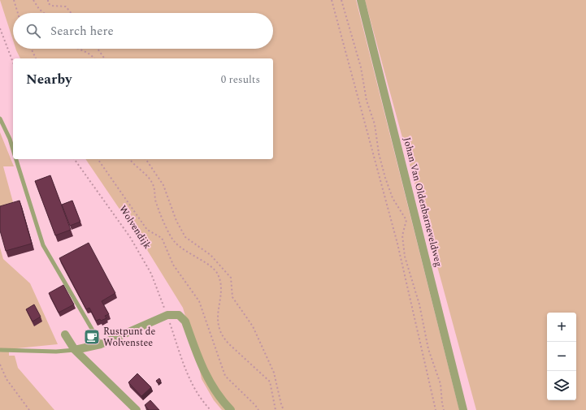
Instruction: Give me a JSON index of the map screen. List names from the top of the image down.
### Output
{
  "streets": {
    "street": ["Johan Van Oldenbarneveldweg"],
    "path": ["Wolvendijk"]
  },
  "places": {
    "cafe": ["Rustpunt de Wolvenstee"]
  },
  "page": {
    "search": "Search here",
    "heading": ["Nearby", "0 results"],
    "map_buttons": ["+", "−"]
  }
}
